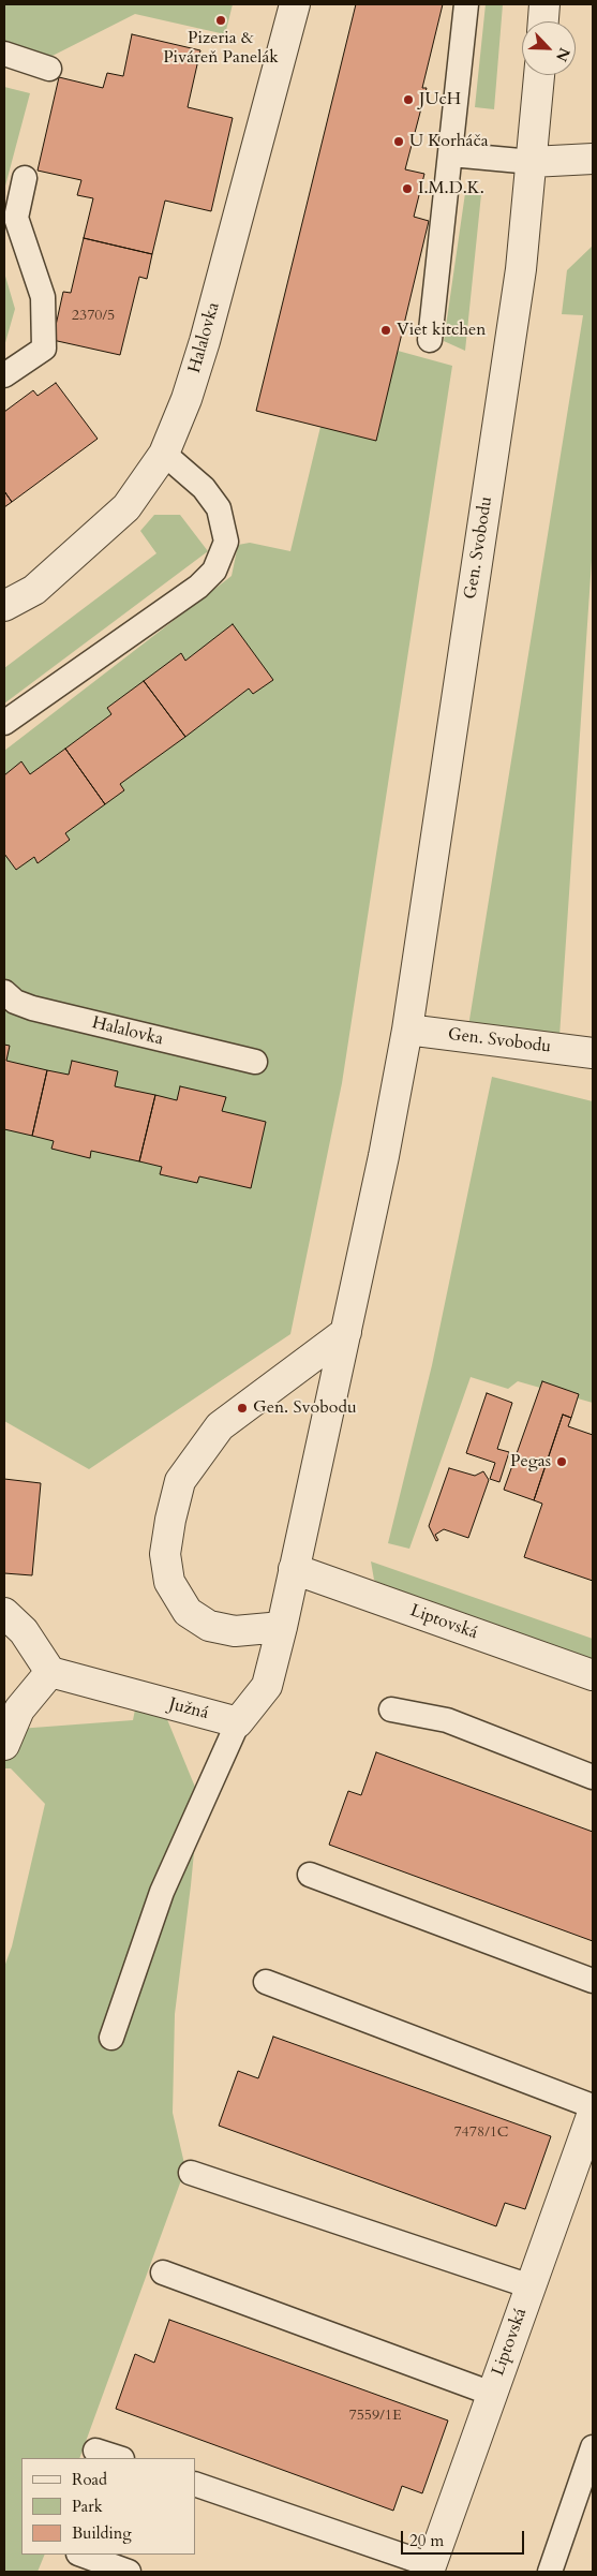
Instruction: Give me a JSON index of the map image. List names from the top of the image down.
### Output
{
  "streets": {
    "street": [
      "Halalovka",
      "Gen. Svobodu",
      "Liptovská",
      "Južná"
    ]
  },
  "crossings": [
    ["Gen. Svobodu", "Liptovská"]
  ],
  "places": [
    "Pizeria & Piváreň Panelák",
    "JUcH",
    "U Korháča",
    "I.M.D.K.",
    "Viet kitchen",
    "Gen. Svobodu",
    "Pegas"
  ],
  "house_numbers": ["2370/5", "7478/1C", "7559/1E"],
  "legend": ["Road", "Park", "Building"],
  "scale_bar": "20 m",
  "north": "bottom right"
}
